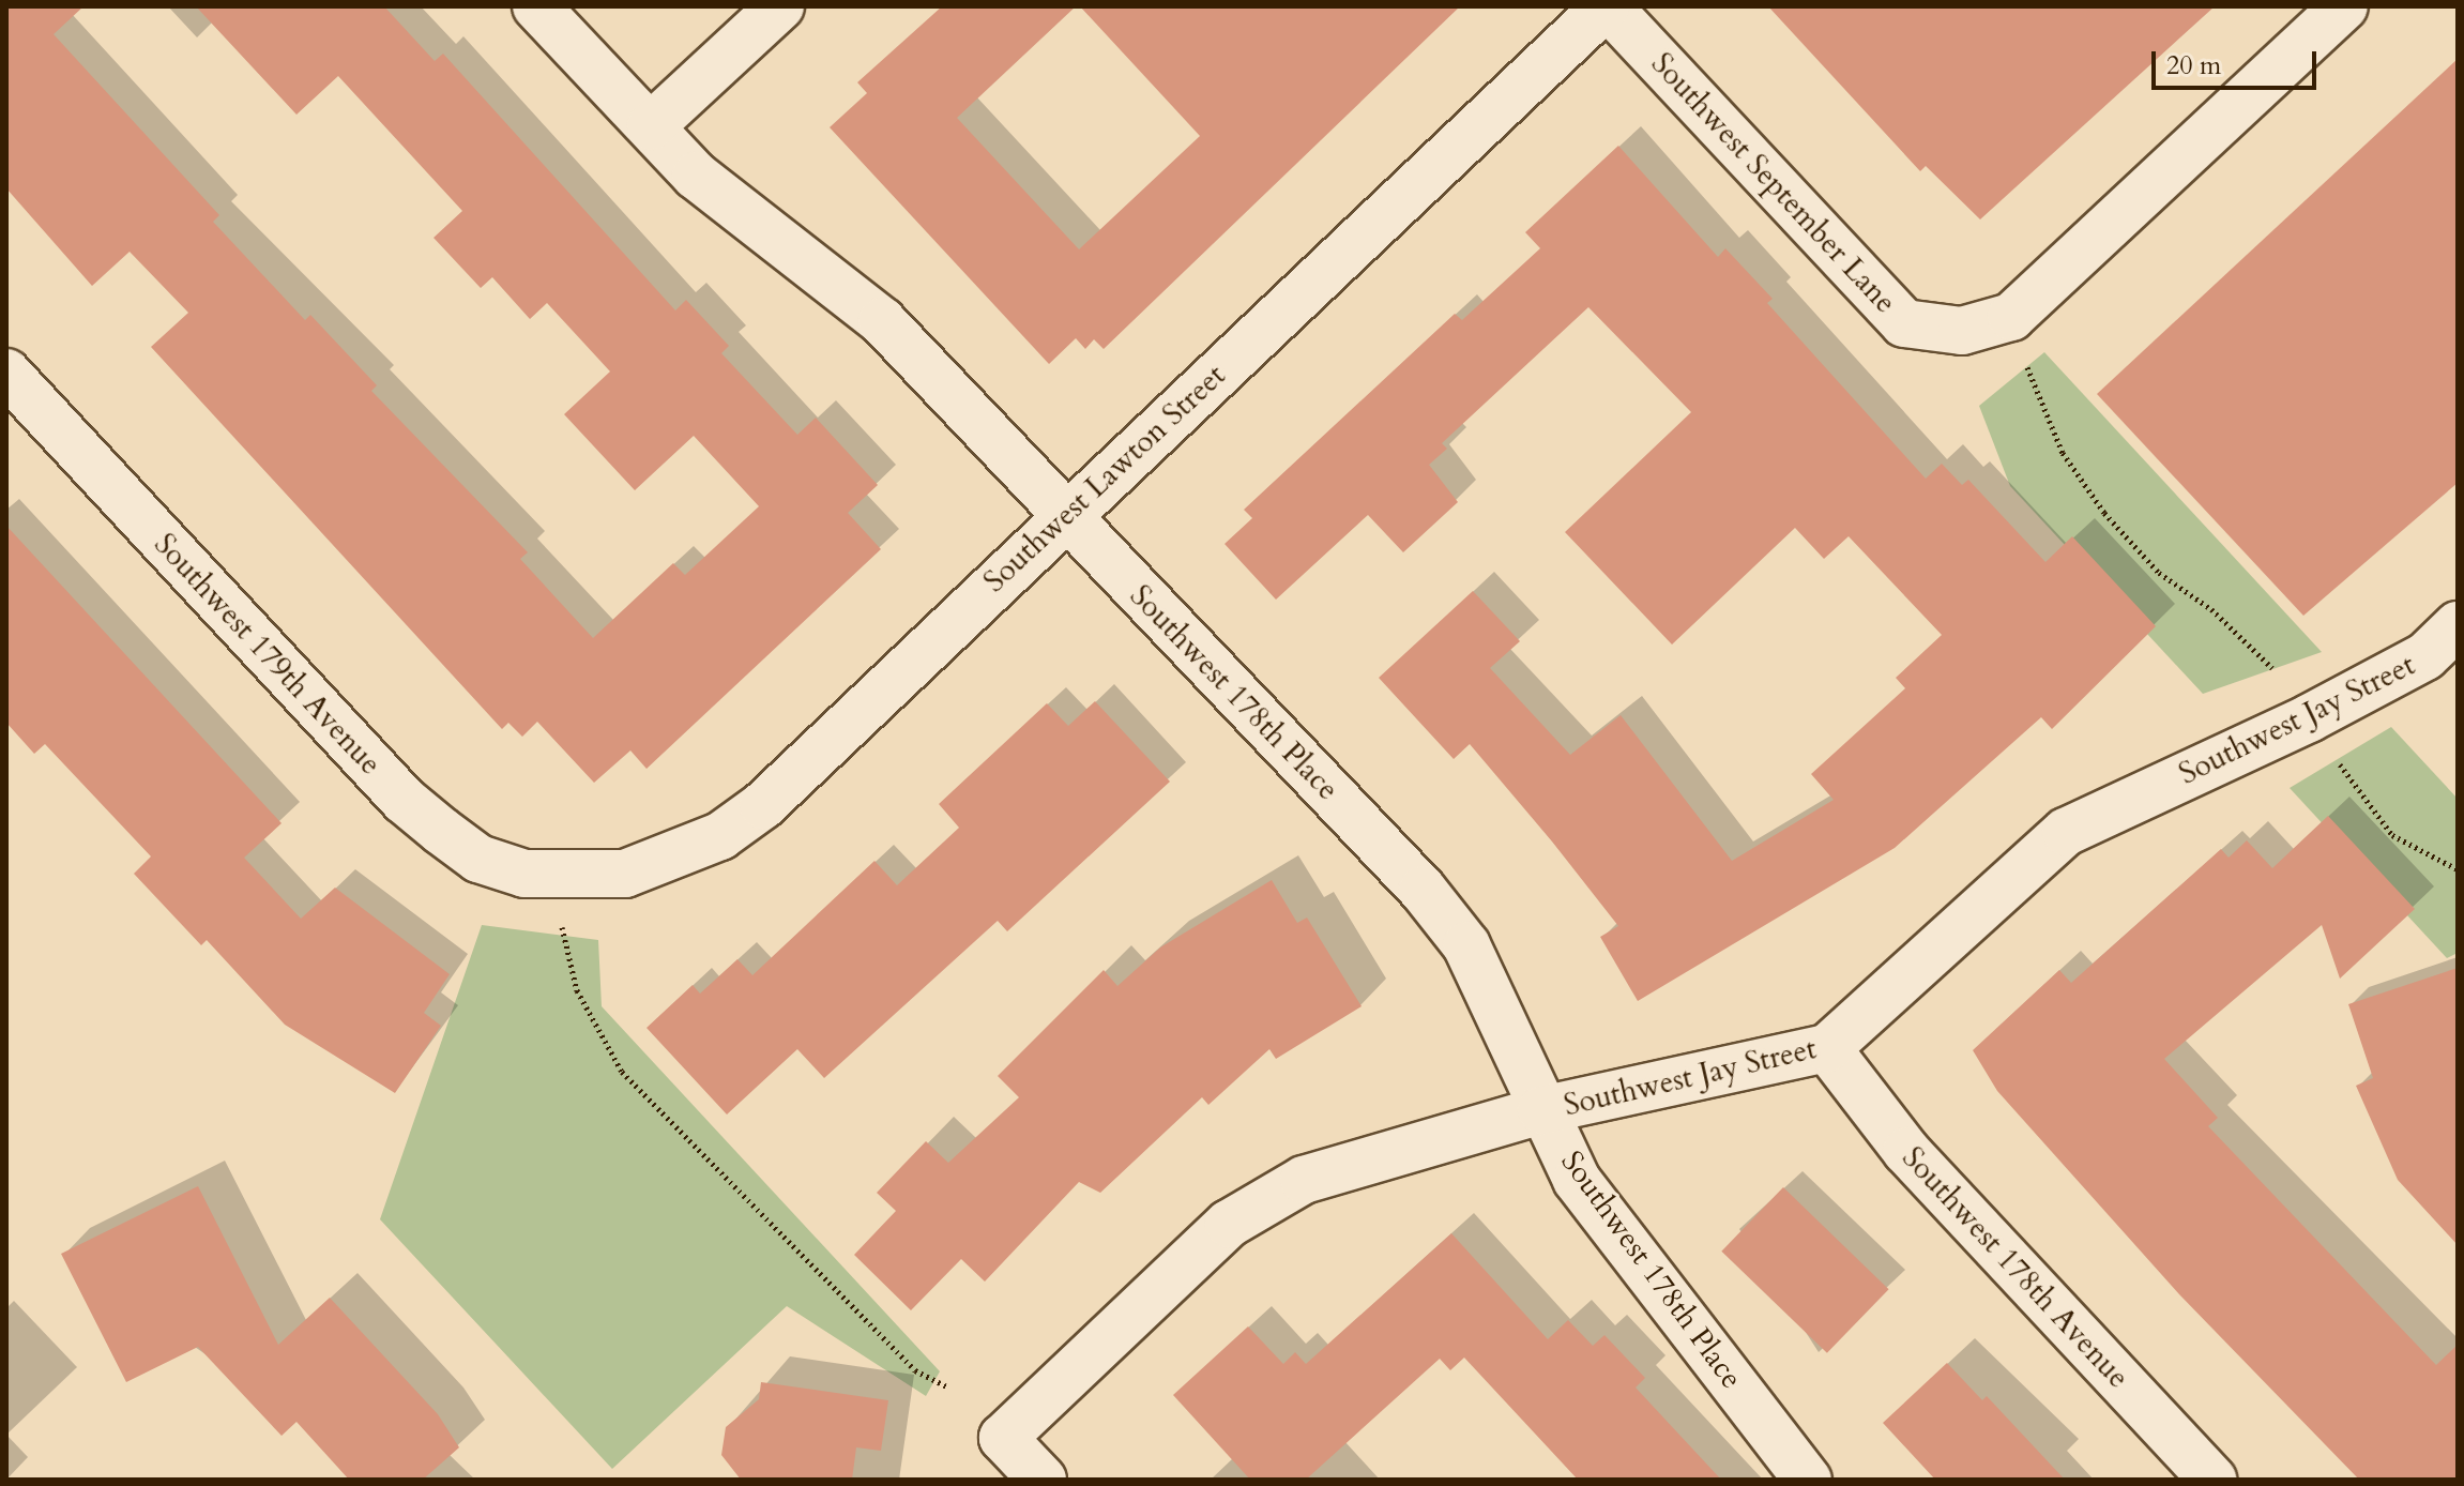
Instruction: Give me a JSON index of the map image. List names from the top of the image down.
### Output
{
  "streets": {
    "street": [
      "Southwest September Lane",
      "Southwest Lawton Street",
      "Southwest 179th Avenue",
      "Southwest 178th Place",
      "Southwest Jay Street",
      "Southwest 178th Avenue"
    ]
  },
  "crossings": [
    ["Southwest September Lane", "Southwest Lawton Street"],
    ["Southwest Lawton Street", "Southwest 179th Avenue"],
    ["Southwest Lawton Street", "Southwest 178th Place"],
    ["Southwest 178th Place", "Southwest Jay Street"],
    ["Southwest Jay Street", "Southwest 178th Avenue"]
  ],
  "scale_bar": "20 m"
}
